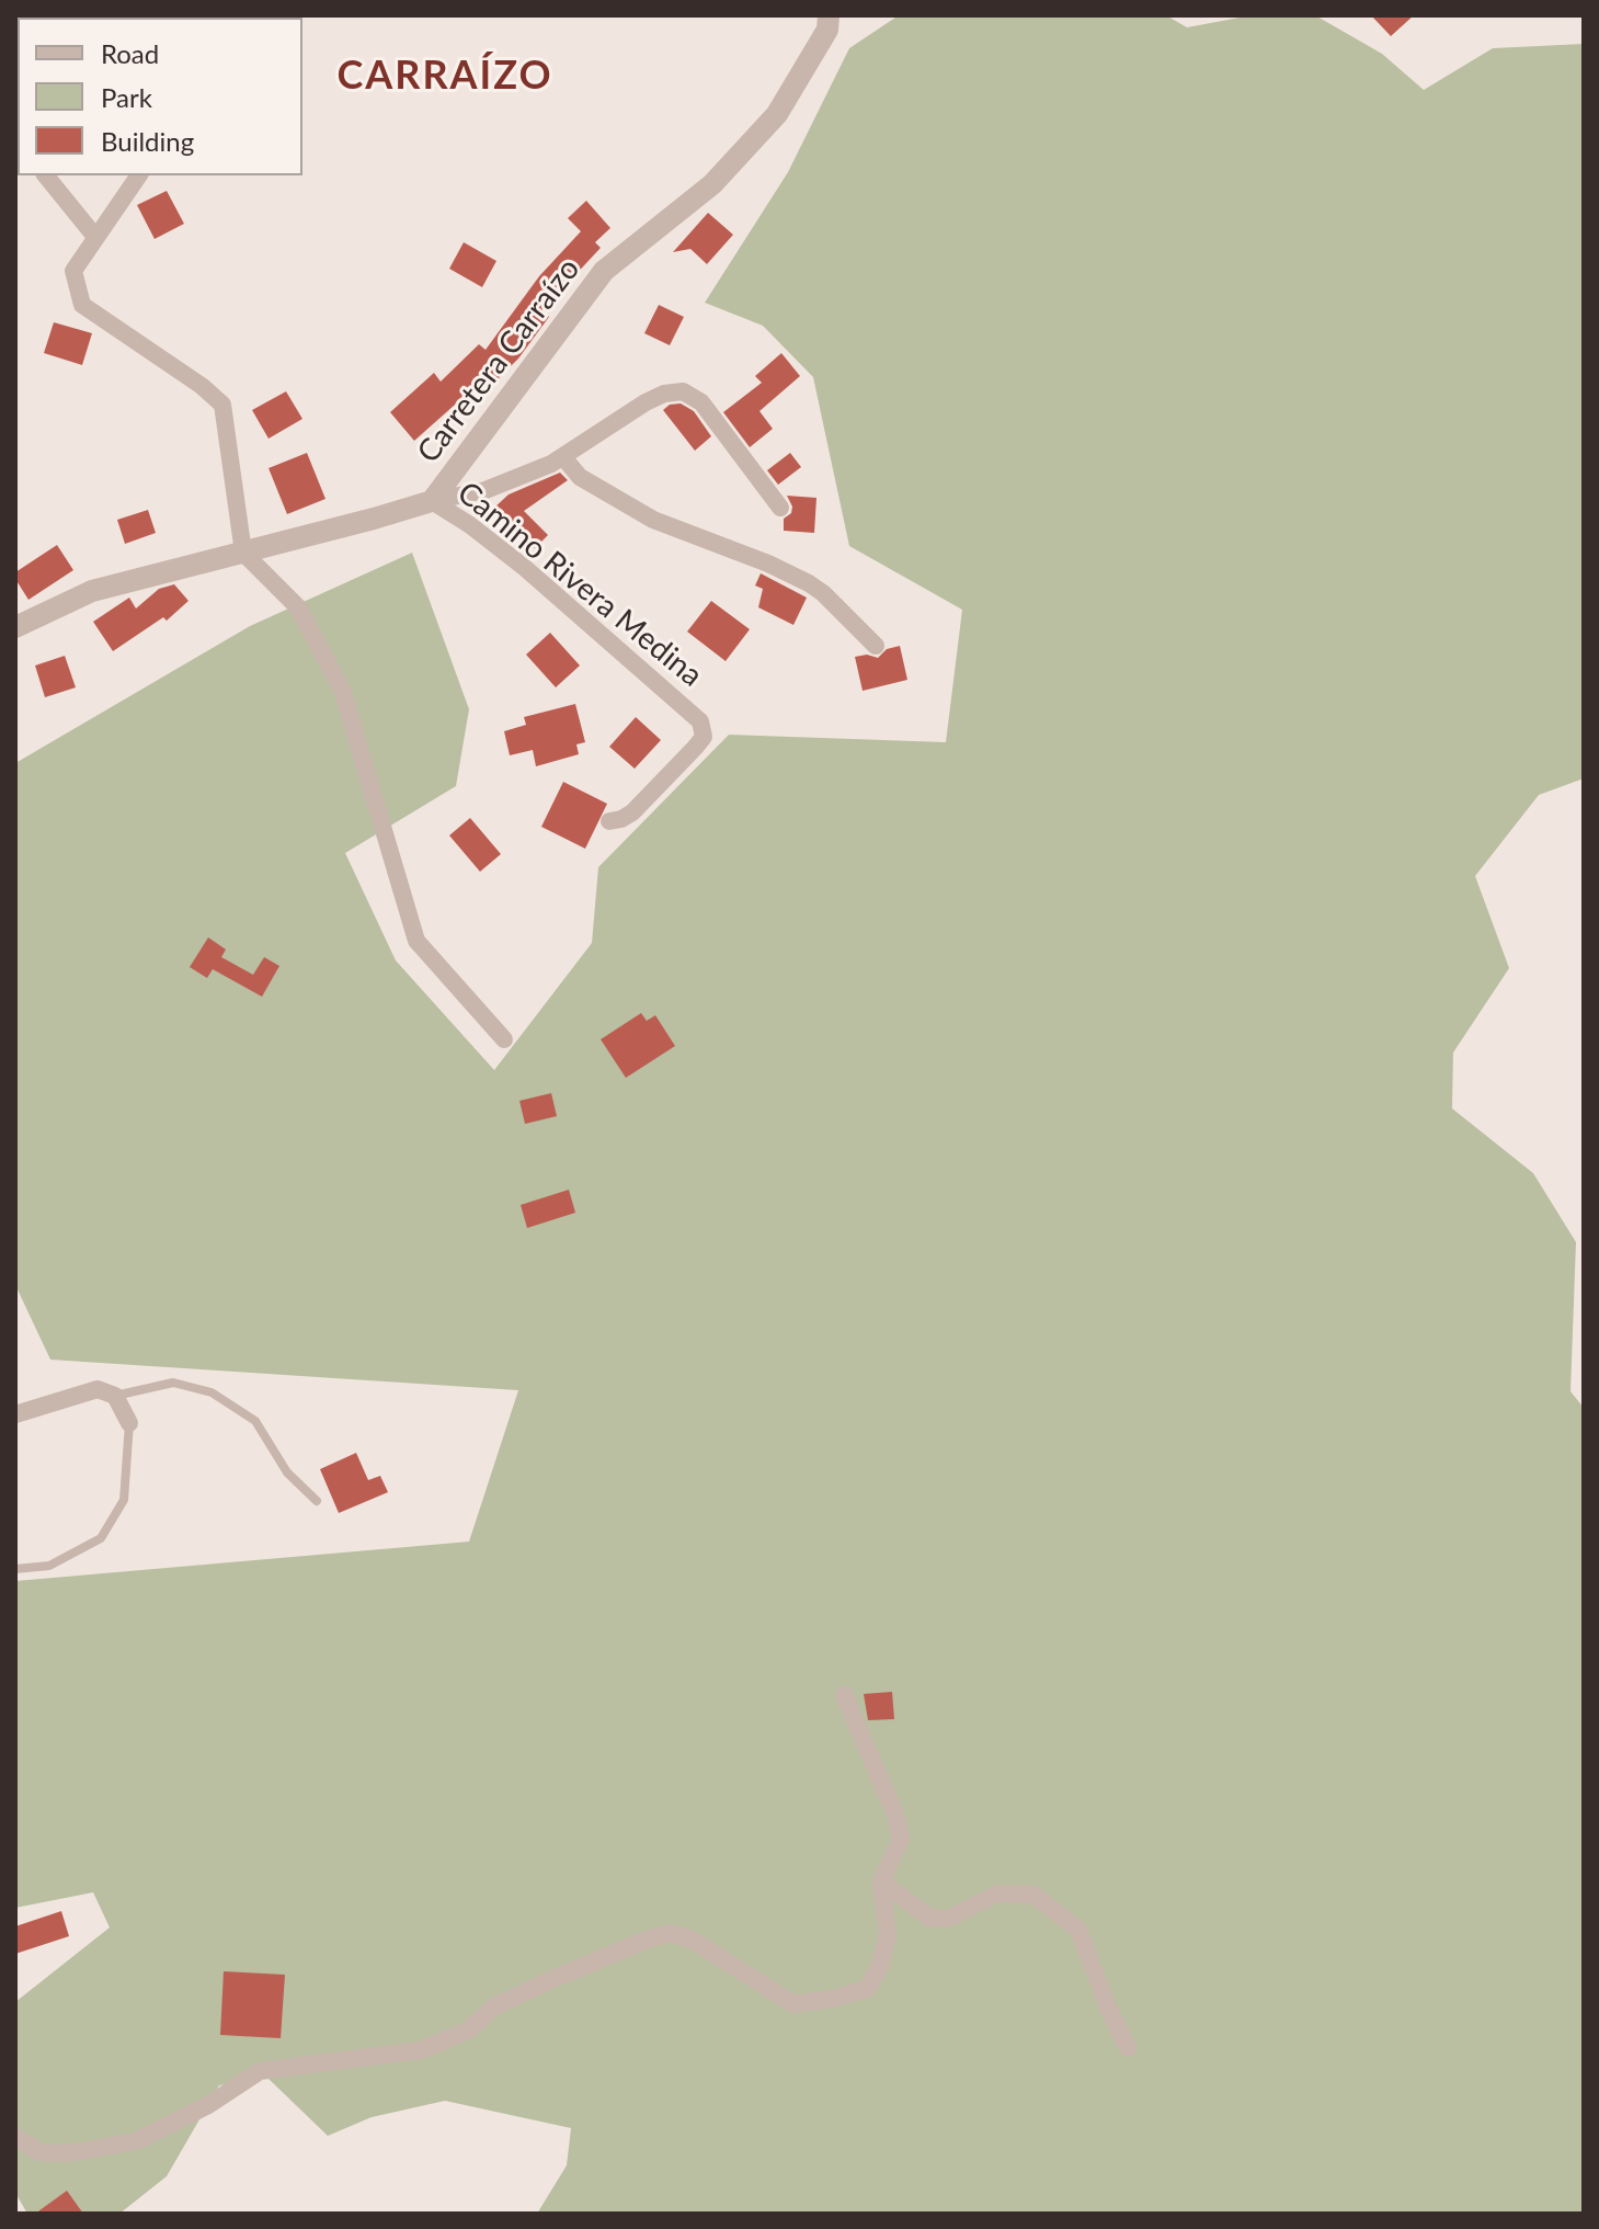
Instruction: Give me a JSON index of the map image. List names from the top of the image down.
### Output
{
  "streets": {
    "street": ["Carretera Carraízo", "Camino Rivera Medina"]
  },
  "crossings": [
    ["Carretera Carraízo", "Camino Rivera Medina"]
  ],
  "districts": ["CARRAÍZO"],
  "legend": ["Road", "Park", "Building"]
}
